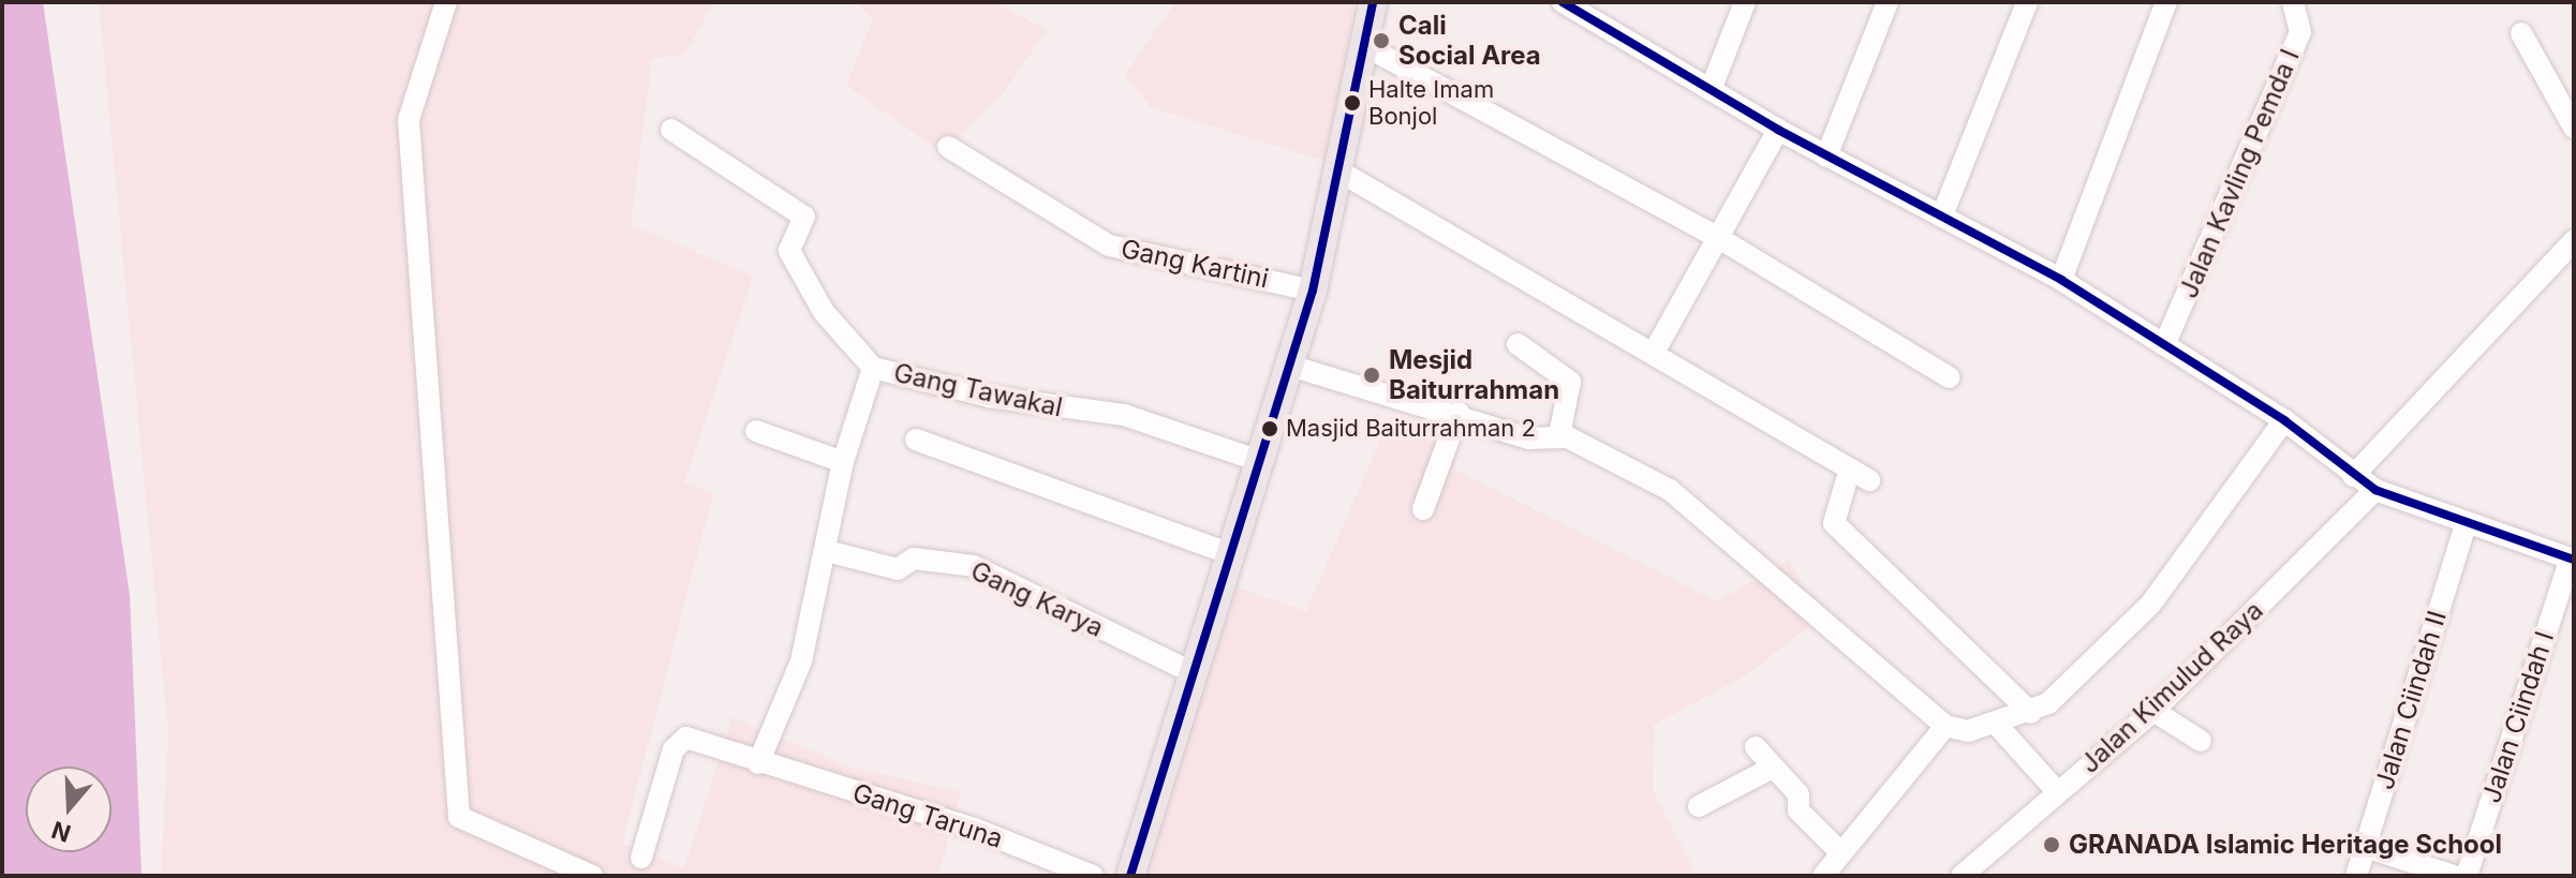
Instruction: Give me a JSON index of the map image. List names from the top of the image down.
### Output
{
  "streets": {
    "street": [
      "Jalan Kavling Pemda I",
      "Gang Kartini",
      "Gang Tawakal",
      "Gang Karya",
      "Jalan Kimulud Raya",
      "Jalan Ciindah II",
      "Jalan Ciindah I",
      "Gang Taruna"
    ]
  },
  "places": [
    "Cali Social Area",
    "Halte Imam Bonjol",
    "Mesjid Baiturrahman",
    "Masjid Baiturrahman 2",
    "GRANADA Islamic Heritage School"
  ],
  "north": "bottom"
}
